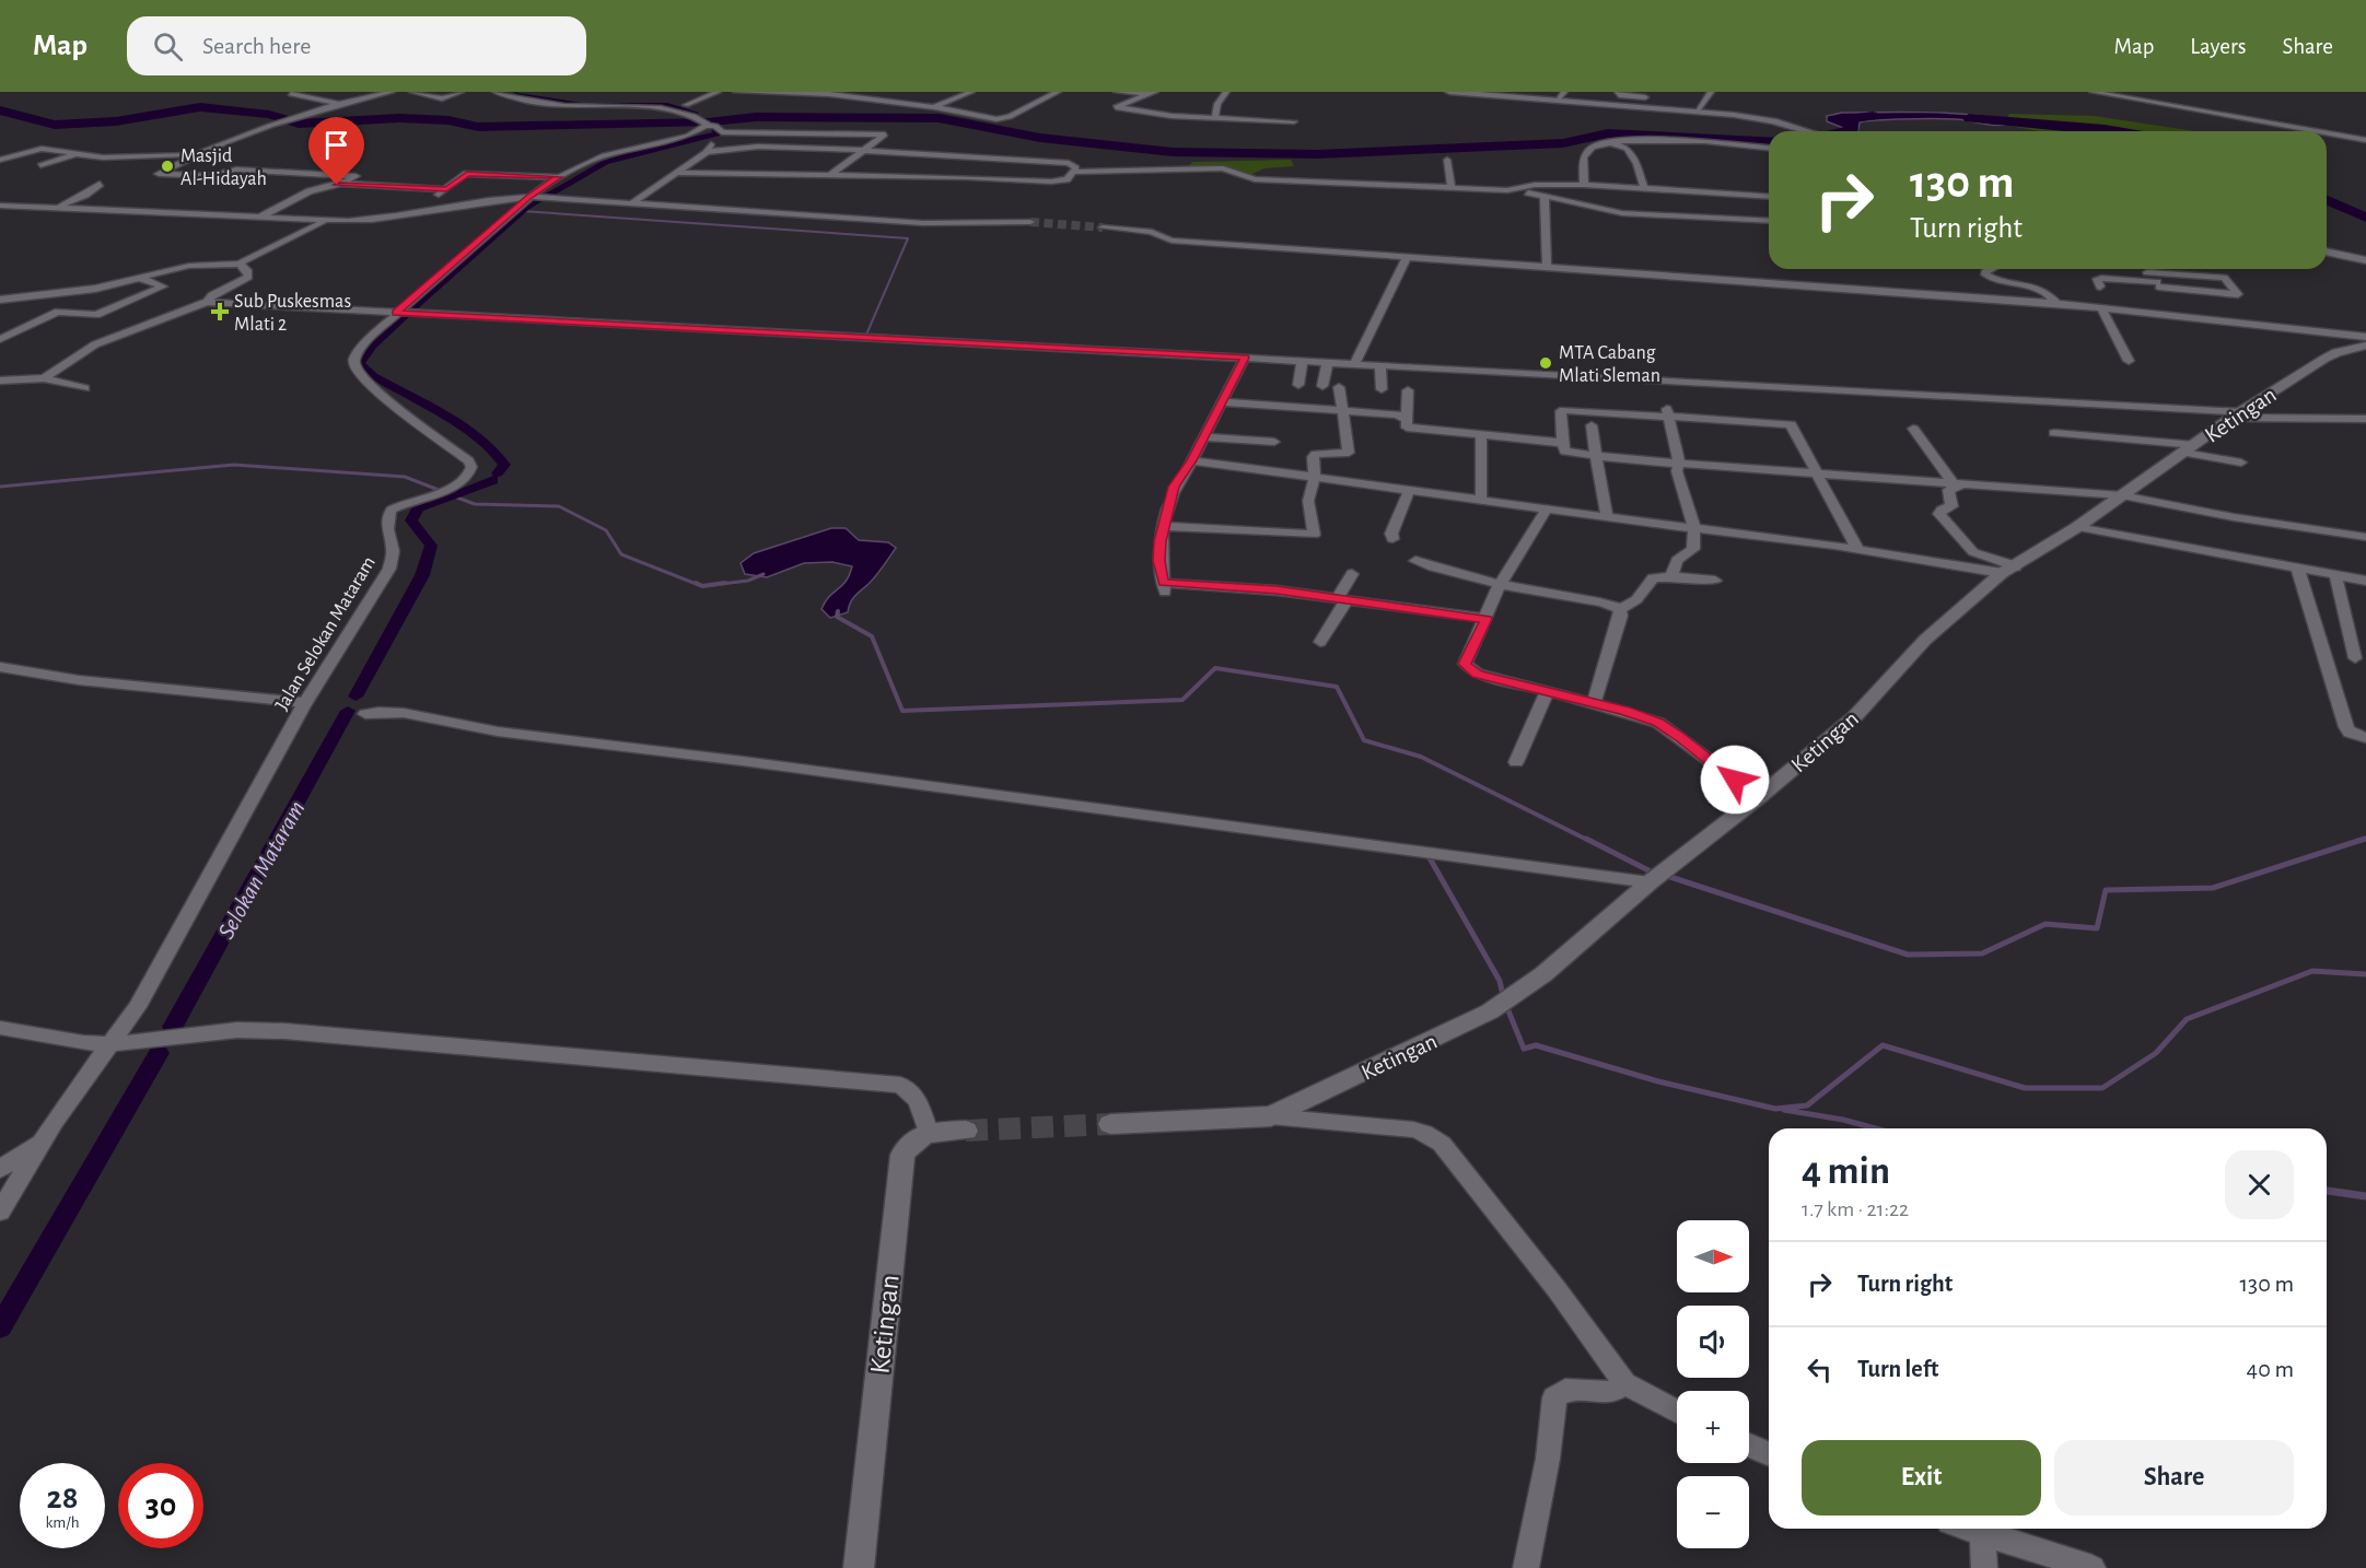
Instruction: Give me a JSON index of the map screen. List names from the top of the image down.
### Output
{
  "streets": {
    "street": ["Ketingan", "Jalan Selokan Mataram"]
  },
  "water": ["Selokan Mataram"],
  "places": {
    "other": ["Masjid Al-Hidayah", "MTA Cabang Mlati Sleman"],
    "health": ["Sub Puskesmas Mlati 2"]
  },
  "north": "right",
  "page": {
    "header": "Map",
    "search": "Search here",
    "nav": ["Map", "Layers", "Share"],
    "turn": ["130 m", "Turn right"],
    "heading": ["4 min", "1.7 km · 21:22"],
    "map_buttons": ["+", "−"],
    "list": [
      {
        "name": "Turn right",
        "value": "130 m"
      },
      {
        "name": "Turn left",
        "value": "40 m"
      }
    ],
    "buttons": ["Exit", "Share"],
    "speed": "28 km/h",
    "limit": "30"
  }
}
